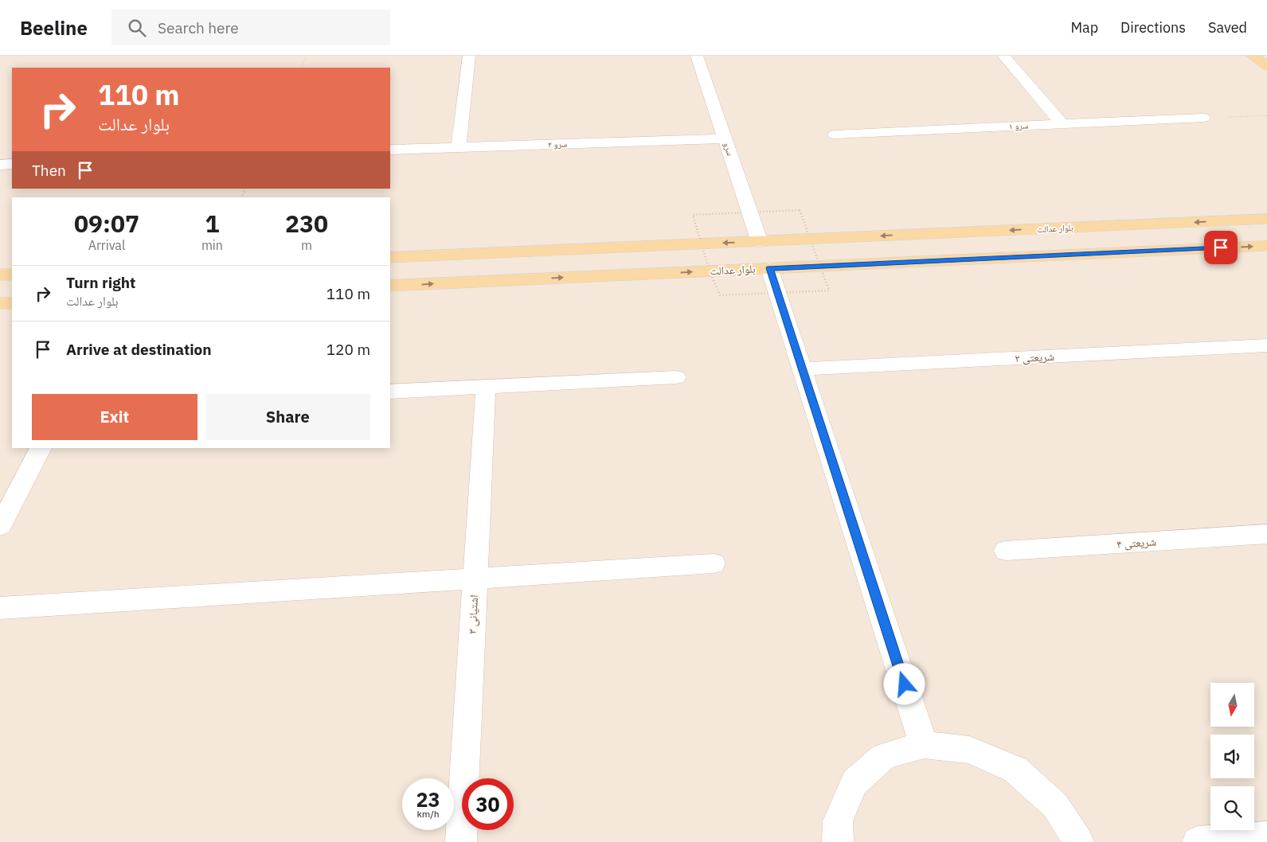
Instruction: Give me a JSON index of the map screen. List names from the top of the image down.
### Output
{
  "streets": {
    "main road": ["بلوار عدالت"],
    "street": [
      "سرو ۱",
      "سرو ۲",
      "سرو",
      "شریعتی ۲",
      "شریعتی ۴",
      "اشتیانی ۳"
    ]
  },
  "crossings": [
    ["سرو ۲", "سرو"],
    ["سرو", "بلوار عدالت"]
  ],
  "north": "bottom",
  "page": {
    "header": "Beeline",
    "search": "Search here",
    "nav": ["Map", "Directions", "Saved"],
    "turn": ["110 m", "بلوار عدالت"],
    "then": "Then",
    "eta": [
      "09:07",
      "Arrival",
      "1",
      "min",
      "230",
      "m"
    ],
    "list": [
      {
        "name": "Turn right",
        "note": "بلوار عدالت",
        "value": "110 m"
      },
      {
        "name": "Arrive at destination",
        "value": "120 m"
      }
    ],
    "buttons": ["Exit", "Share"],
    "speed": "23 km/h",
    "limit": "30"
  }
}
